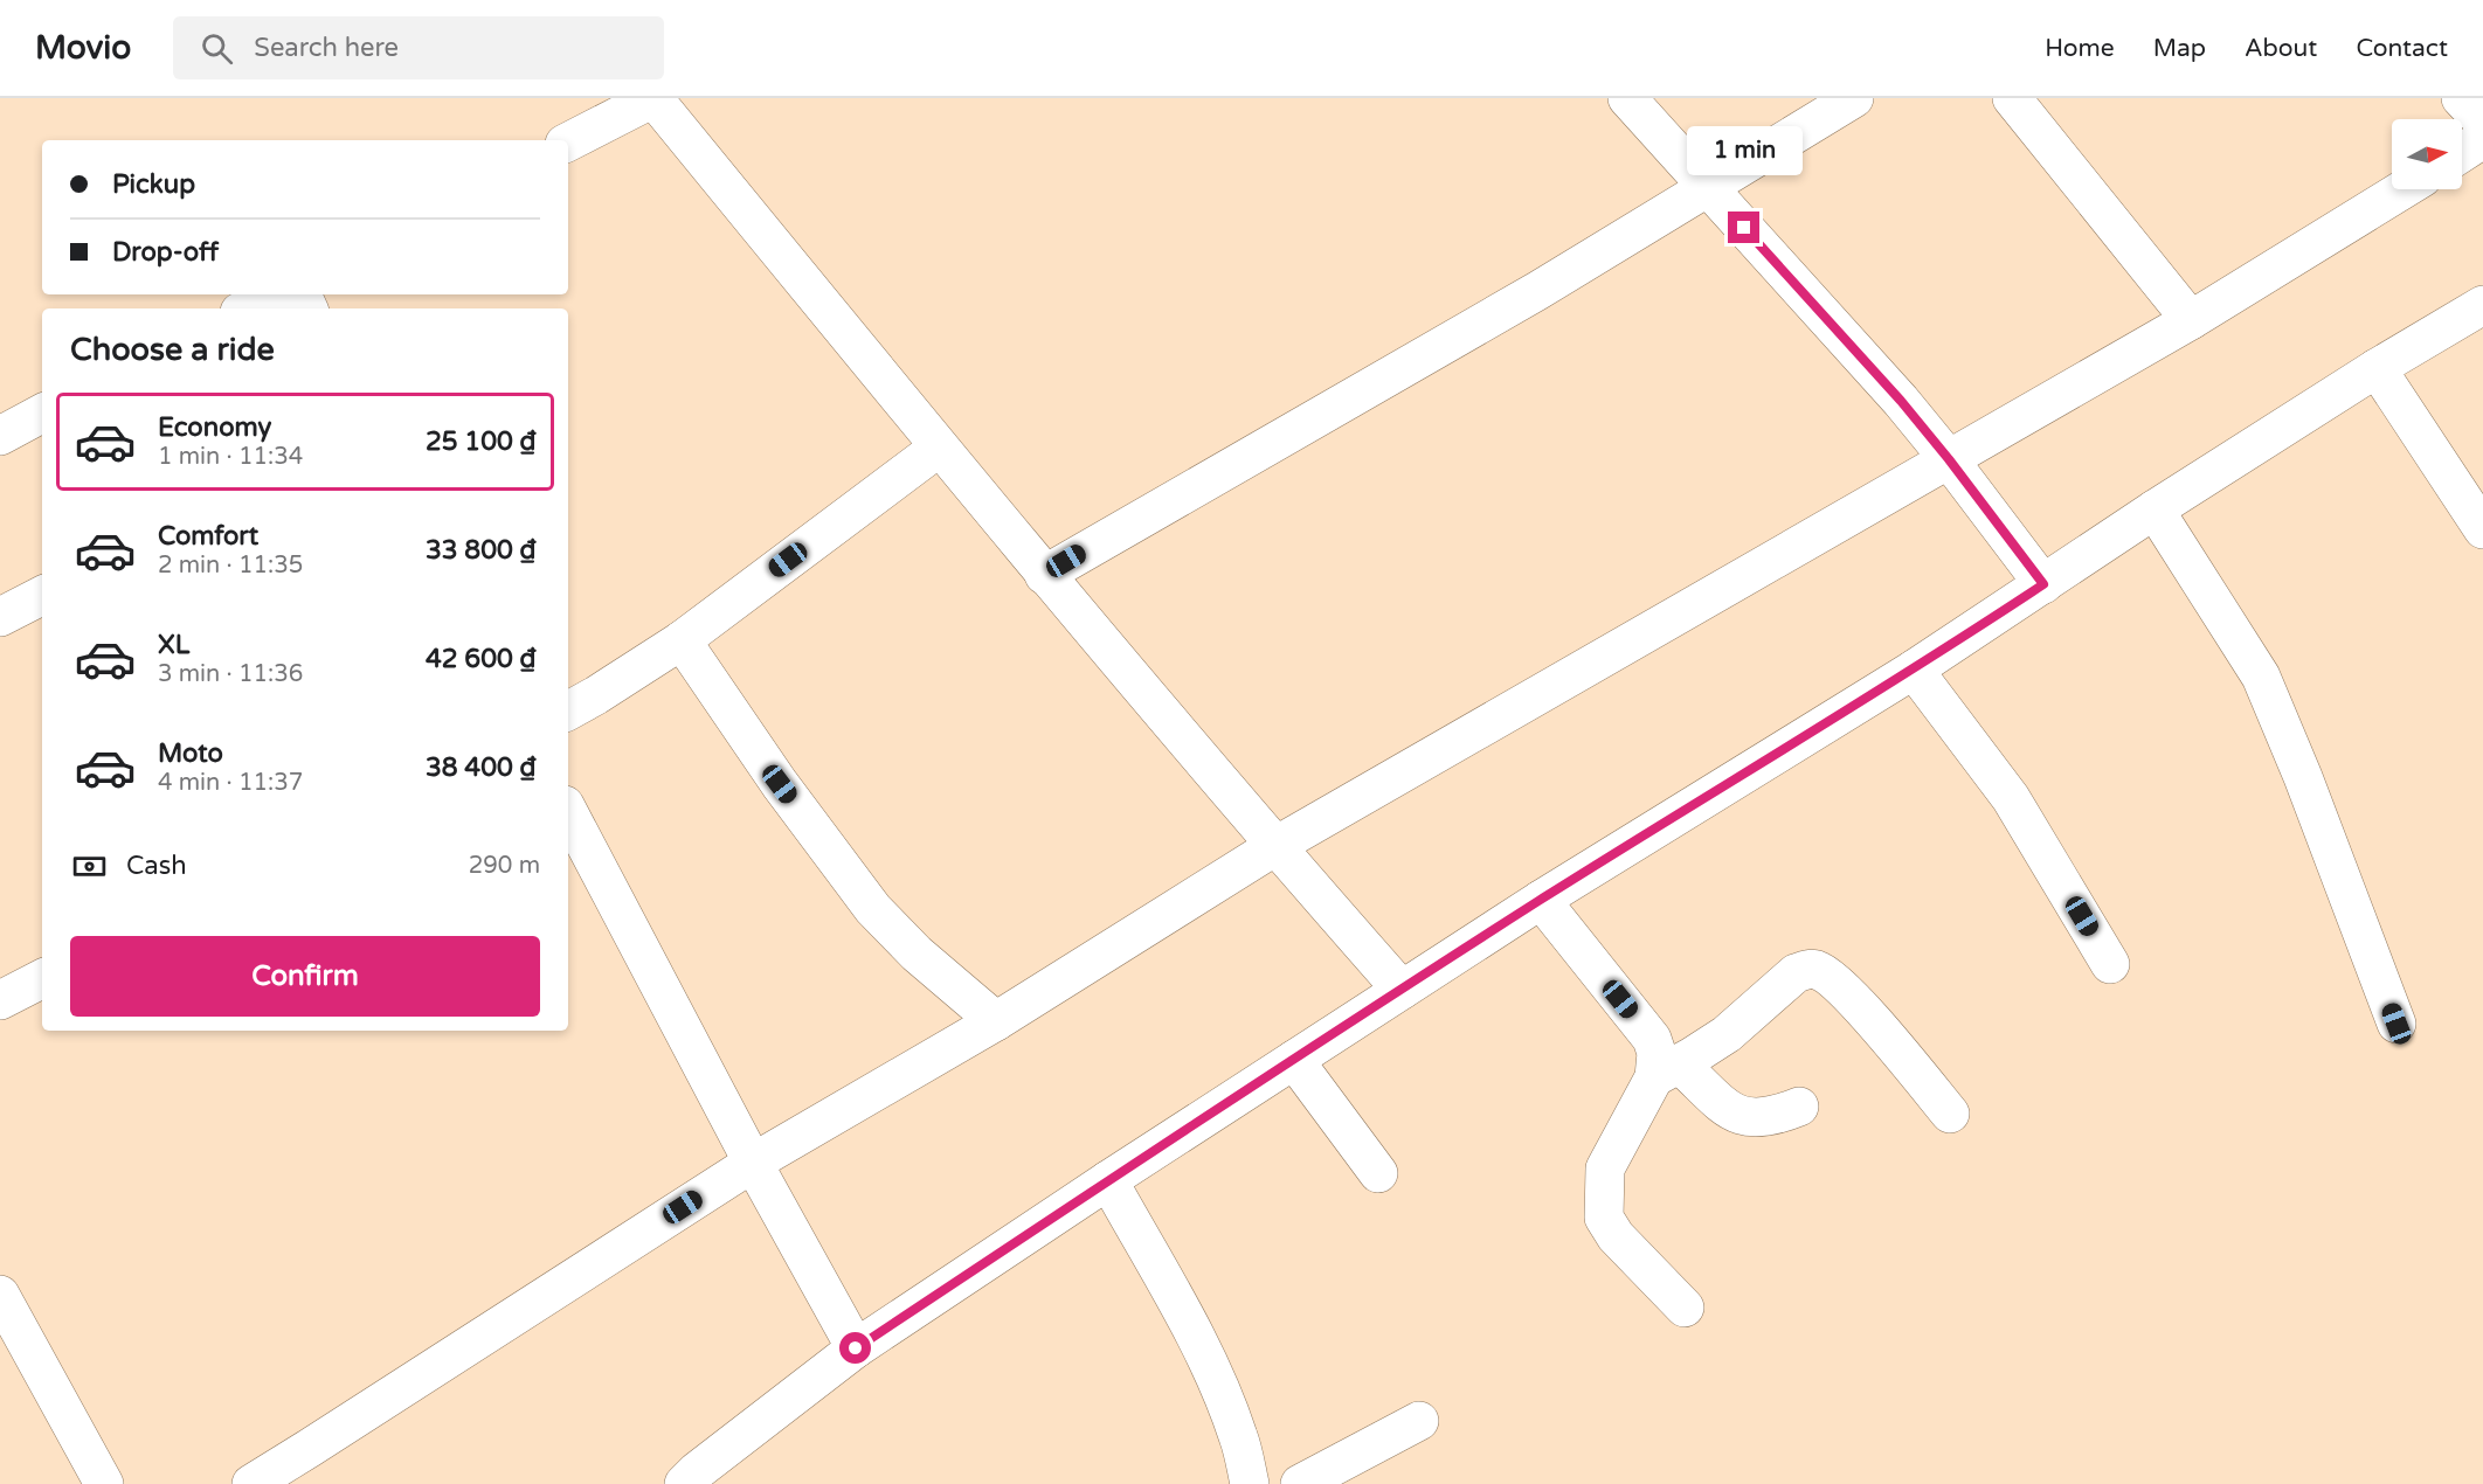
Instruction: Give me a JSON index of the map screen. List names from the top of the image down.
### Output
{
  "north": "right",
  "page": {
    "header": "Movio",
    "search": "Search here",
    "nav": [
      "Home",
      "Map",
      "About",
      "Contact"
    ],
    "bubble": "1 min",
    "banner": ["Pickup", "Drop-off"],
    "heading": "Choose a ride",
    "list": [
      {
        "name": "Economy",
        "note": "1 min · 11:34",
        "value": "25 100 ₫"
      },
      {
        "name": "Comfort",
        "note": "2 min · 11:35",
        "value": "33 800 ₫"
      },
      {
        "name": "XL",
        "note": "3 min · 11:36",
        "value": "42 600 ₫"
      },
      {
        "name": "Moto",
        "note": "4 min · 11:37",
        "value": "38 400 ₫"
      }
    ],
    "pay": ["Cash", "290 m"],
    "buttons": "Confirm"
  }
}
